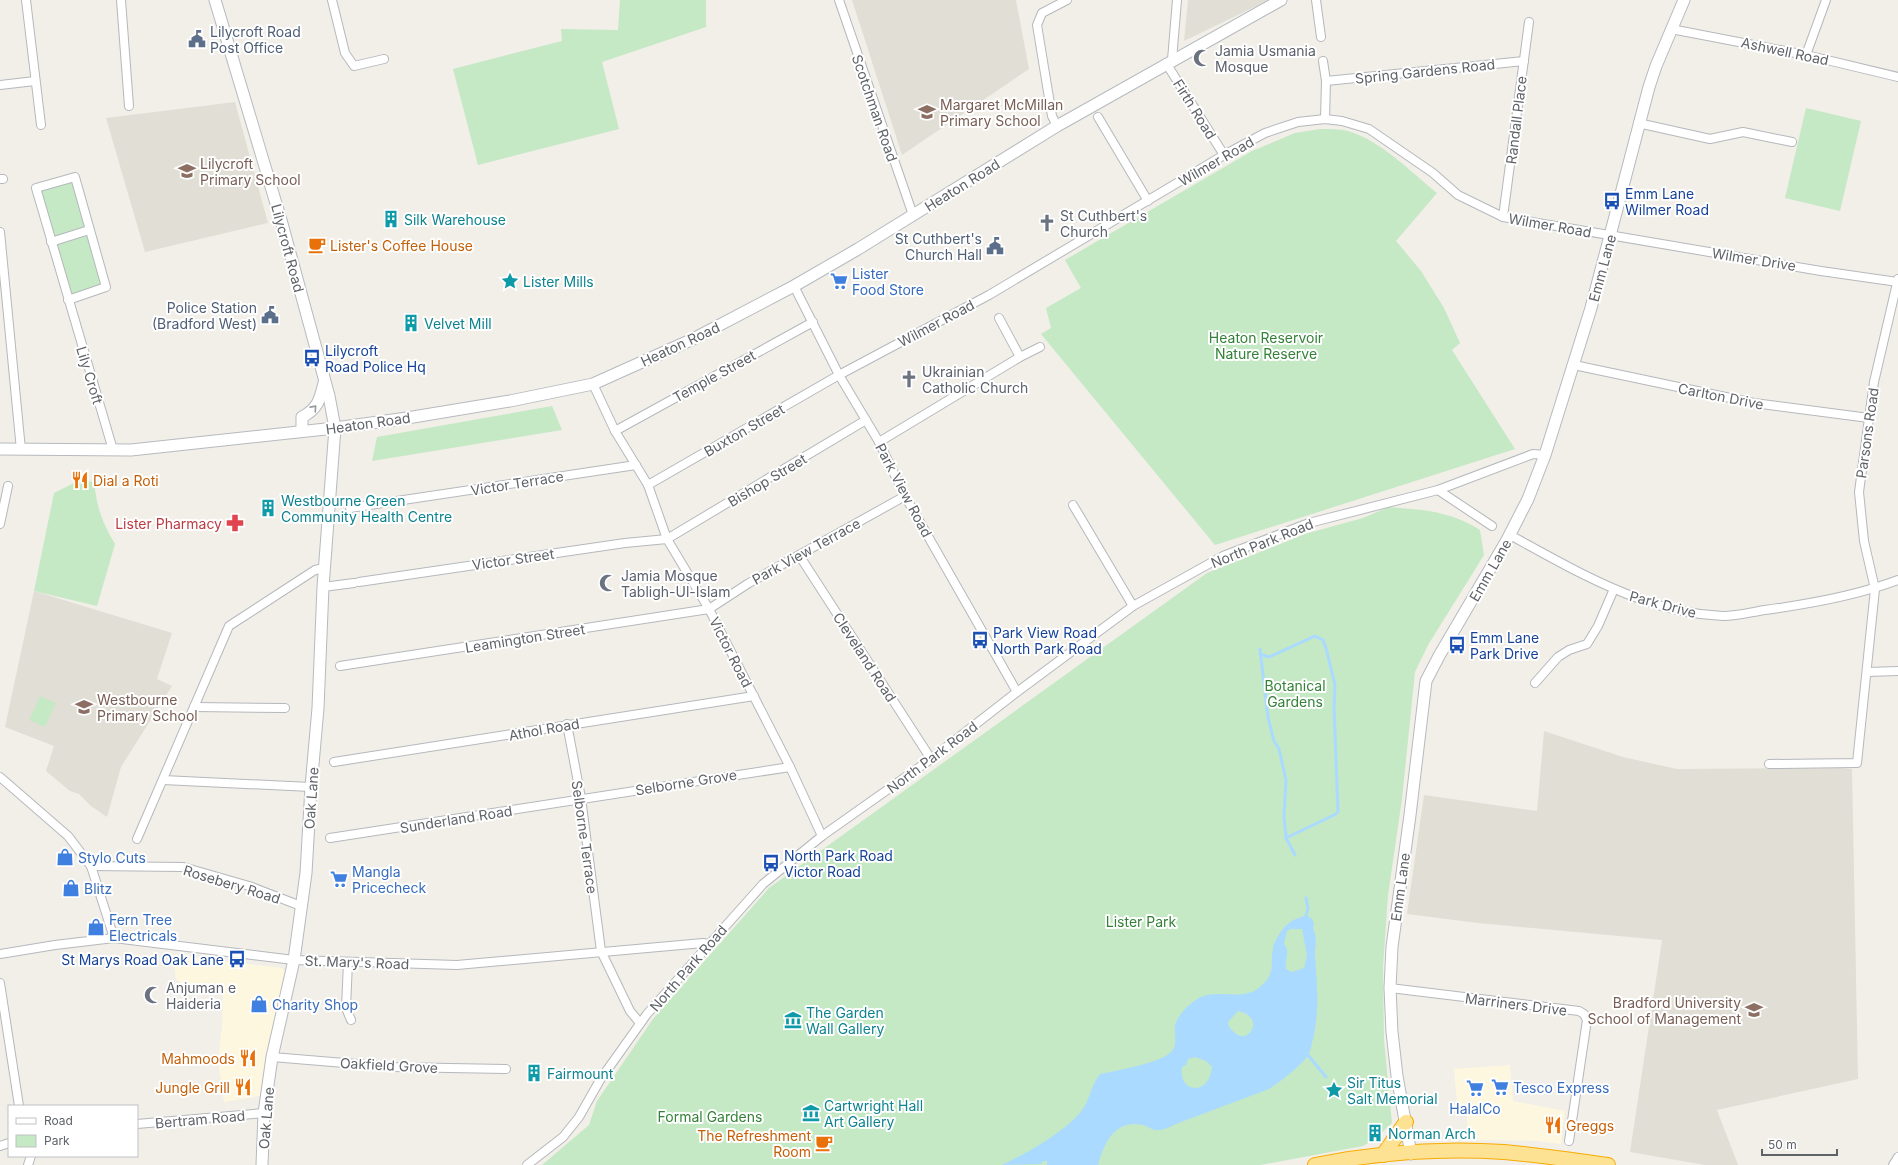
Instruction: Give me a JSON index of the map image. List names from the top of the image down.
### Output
{
  "streets": {
    "street": [
      "Ashwell Road",
      "Spring Gardens Road",
      "Scotchman Road",
      "Firth Road",
      "Randall Place",
      "Wilmer Road",
      "Heaton Road",
      "Lilycroft Road",
      "Wilmer Drive",
      "Emm Lane",
      "Lily Croft",
      "Temple Street",
      "Carlton Drive",
      "Buxton Street",
      "Parsons Road",
      "Bishop Street",
      "Victor Terrace",
      "Park View Road",
      "North Park Road",
      "Park View Terrace",
      "Victor Street",
      "Park Drive",
      "Leamington Street",
      "Victor Road",
      "Cleveland Road",
      "Athol Road",
      "Selborne Grove",
      "Oak Lane",
      "Sunderland Road",
      "Selborne Terrace",
      "Rosebery Road",
      "St. Mary's Road",
      "Marriners Drive",
      "Oakfield Grove",
      "Bertram Road"
    ]
  },
  "crossings": [
    ["Ashwell Road", "Emm Lane"],
    ["Spring Gardens Road", "Randall Place"],
    ["Scotchman Road", "Heaton Road"],
    ["Firth Road", "Wilmer Road"],
    ["Firth Road", "Heaton Road"],
    ["Randall Place", "Wilmer Road"],
    ["Wilmer Road", "Wilmer Drive"],
    ["Wilmer Road", "Emm Lane"],
    ["Wilmer Road", "Buxton Street"],
    ["Wilmer Road", "Park View Road"],
    ["Heaton Road", "Lilycroft Road"],
    ["Heaton Road", "Lily Croft"],
    ["Heaton Road", "Park View Road"],
    ["Heaton Road", "Victor Road"],
    ["Heaton Road", "Oak Lane"],
    ["Lilycroft Road", "Oak Lane"],
    ["Wilmer Drive", "Emm Lane"],
    ["Wilmer Drive", "Parsons Road"],
    ["Emm Lane", "Carlton Drive"],
    ["Emm Lane", "Park Drive"],
    ["Emm Lane", "Marriners Drive"],
    ["Temple Street", "Park View Road"],
    ["Temple Street", "Victor Road"],
    ["Carlton Drive", "Parsons Road"],
    ["Buxton Street", "Park View Road"],
    ["Buxton Street", "Victor Road"],
    ["Parsons Road", "Park Drive"],
    ["Bishop Street", "Park View Road"],
    ["Bishop Street", "Victor Street"],
    ["Bishop Street", "Victor Road"],
    ["Victor Terrace", "Victor Road"],
    ["Park View Road", "North Park Road"],
    ["Park View Road", "Park View Terrace"],
    ["North Park Road", "Victor Road"],
    ["North Park Road", "Cleveland Road"],
    ["North Park Road", "Selborne Terrace"],
    ["North Park Road", "St. Mary's Road"],
    ["Park View Terrace", "Leamington Street"],
    ["Park View Terrace", "Victor Road"],
    ["Park View Terrace", "Cleveland Road"],
    ["Victor Street", "Victor Road"],
    ["Victor Street", "Oak Lane"],
    ["Leamington Street", "Victor Road"],
    ["Victor Road", "Athol Road"],
    ["Victor Road", "Selborne Grove"],
    ["Athol Road", "Selborne Terrace"],
    ["Selborne Grove", "Sunderland Road"],
    ["Selborne Grove", "Selborne Terrace"],
    ["Oak Lane", "Rosebery Road"],
    ["Oak Lane", "St. Mary's Road"],
    ["Oak Lane", "Oakfield Grove"],
    ["Oak Lane", "Bertram Road"],
    ["Sunderland Road", "Selborne Terrace"],
    ["Selborne Terrace", "St. Mary's Road"]
  ],
  "parks": [
    "Heaton Reservoir Nature Reserve",
    "Botanical Gardens",
    "Lister Park",
    "Formal Gardens"
  ],
  "places": {
    "public building": ["Lilycroft Road Post Office", "St Cuthbert's Church Hall", "Police Station (Bradford West)"],
    "mosque": ["Jamia Usmania Mosque", "Jamia Mosque Tabligh-Ul-Islam", "Anjuman e Haideria"],
    "school or university": [
      "Margaret McMillan Primary School",
      "Lilycroft Primary School",
      "Westbourne Primary School",
      "Bradford University School of Management"
    ],
    "bus stop": [
      "Emm Lane Wilmer Road",
      "Lilycroft Road Police Hq",
      "Park View Road North Park Road",
      "Emm Lane Park Drive",
      "North Park Road Victor Road",
      "St Marys Road Oak Lane"
    ],
    "building": [
      "Silk Warehouse",
      "Velvet Mill",
      "Westbourne Green Community Health Centre",
      "Fairmount",
      "Norman Arch"
    ],
    "church": ["St Cuthbert's Church", "Ukrainian Catholic Church"],
    "cafe": ["Lister's Coffee House", "The Refreshment Room"],
    "place": ["Lister Mills", "Sir Titus Salt Memorial"],
    "supermarket": [
      "Lister Food Store",
      "Mangla Pricecheck",
      "Tesco Express",
      "HalalCo"
    ],
    "restaurant": [
      "Dial a Roti",
      "Mahmoods",
      "Jungle Grill",
      "Greggs"
    ],
    "pharmacy": ["Lister Pharmacy"],
    "shop": [
      "Stylo Cuts",
      "Blitz",
      "Fern Tree Electricals",
      "Charity Shop"
    ],
    "museum": ["The Garden Wall Gallery", "Cartwright Hall Art Gallery"]
  },
  "legend": ["Road", "Park"],
  "scale_bar": "50 m"
}
